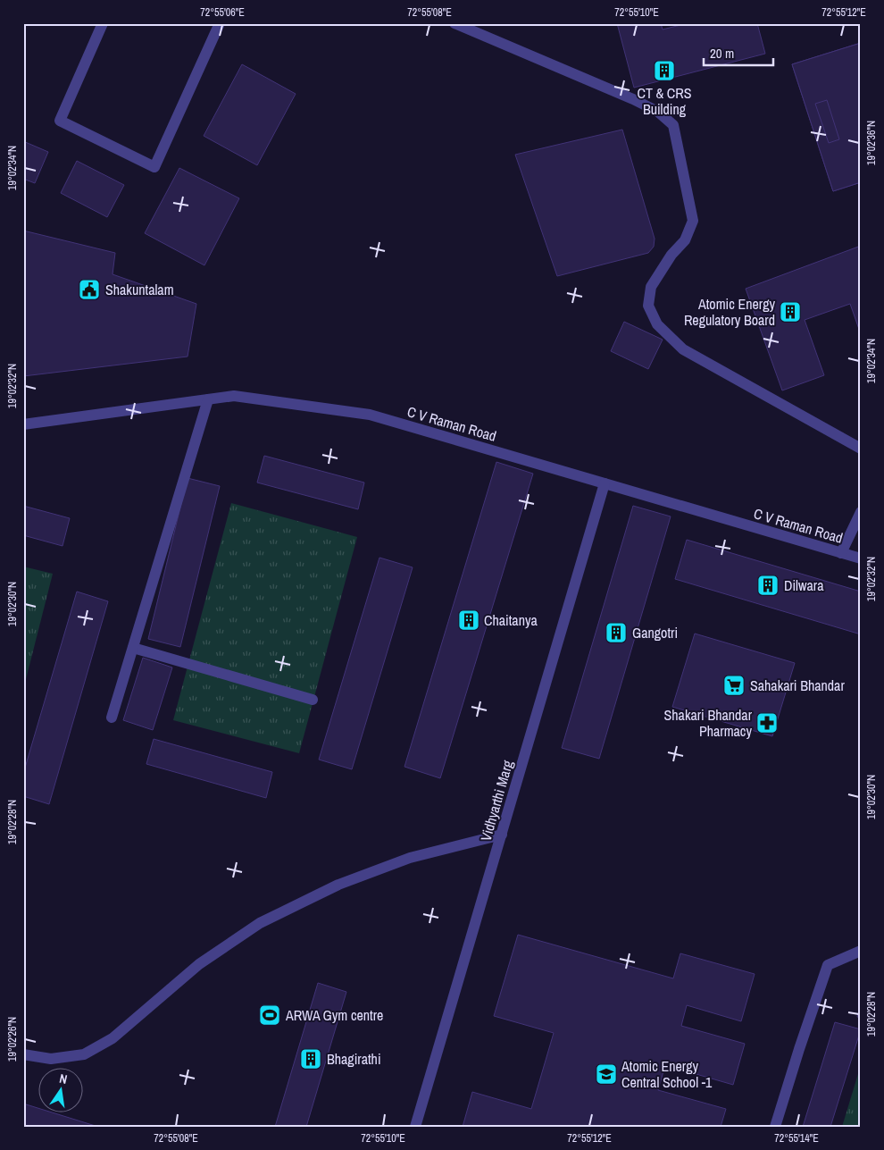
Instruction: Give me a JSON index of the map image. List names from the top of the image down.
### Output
{
  "streets": {
    "street": ["C V Raman Road", "Vidhyarthi Marg"]
  },
  "crossings": [
    ["C V Raman Road", "Vidhyarthi Marg"]
  ],
  "places": {
    "building": [
      "CT & CRS Building",
      "Atomic Energy Regulatory Board",
      "Dilwara",
      "Chaitanya",
      "Gangotri",
      "Bhagirathi"
    ],
    "public building": ["Shakuntalam"],
    "supermarket": ["Sahakari Bhandar"],
    "pharmacy": ["Shakari Bhandar Pharmacy"],
    "sports": ["ARWA Gym centre"],
    "school or university": ["Atomic Energy Central School -1"]
  },
  "scale_bar": "20 m",
  "north": "top",
  "coordinates": [
    "72°55'06\"E",
    "72°55'08\"E",
    "72°55'10\"E",
    "72°55'12\"E",
    "19°02'36\"N",
    "19°02'34\"N",
    "19°02'32\"N",
    "19°02'30\"N",
    "19°02'28\"N",
    "19°02'26\"N",
    "72°55'14\"E"
  ]
}
